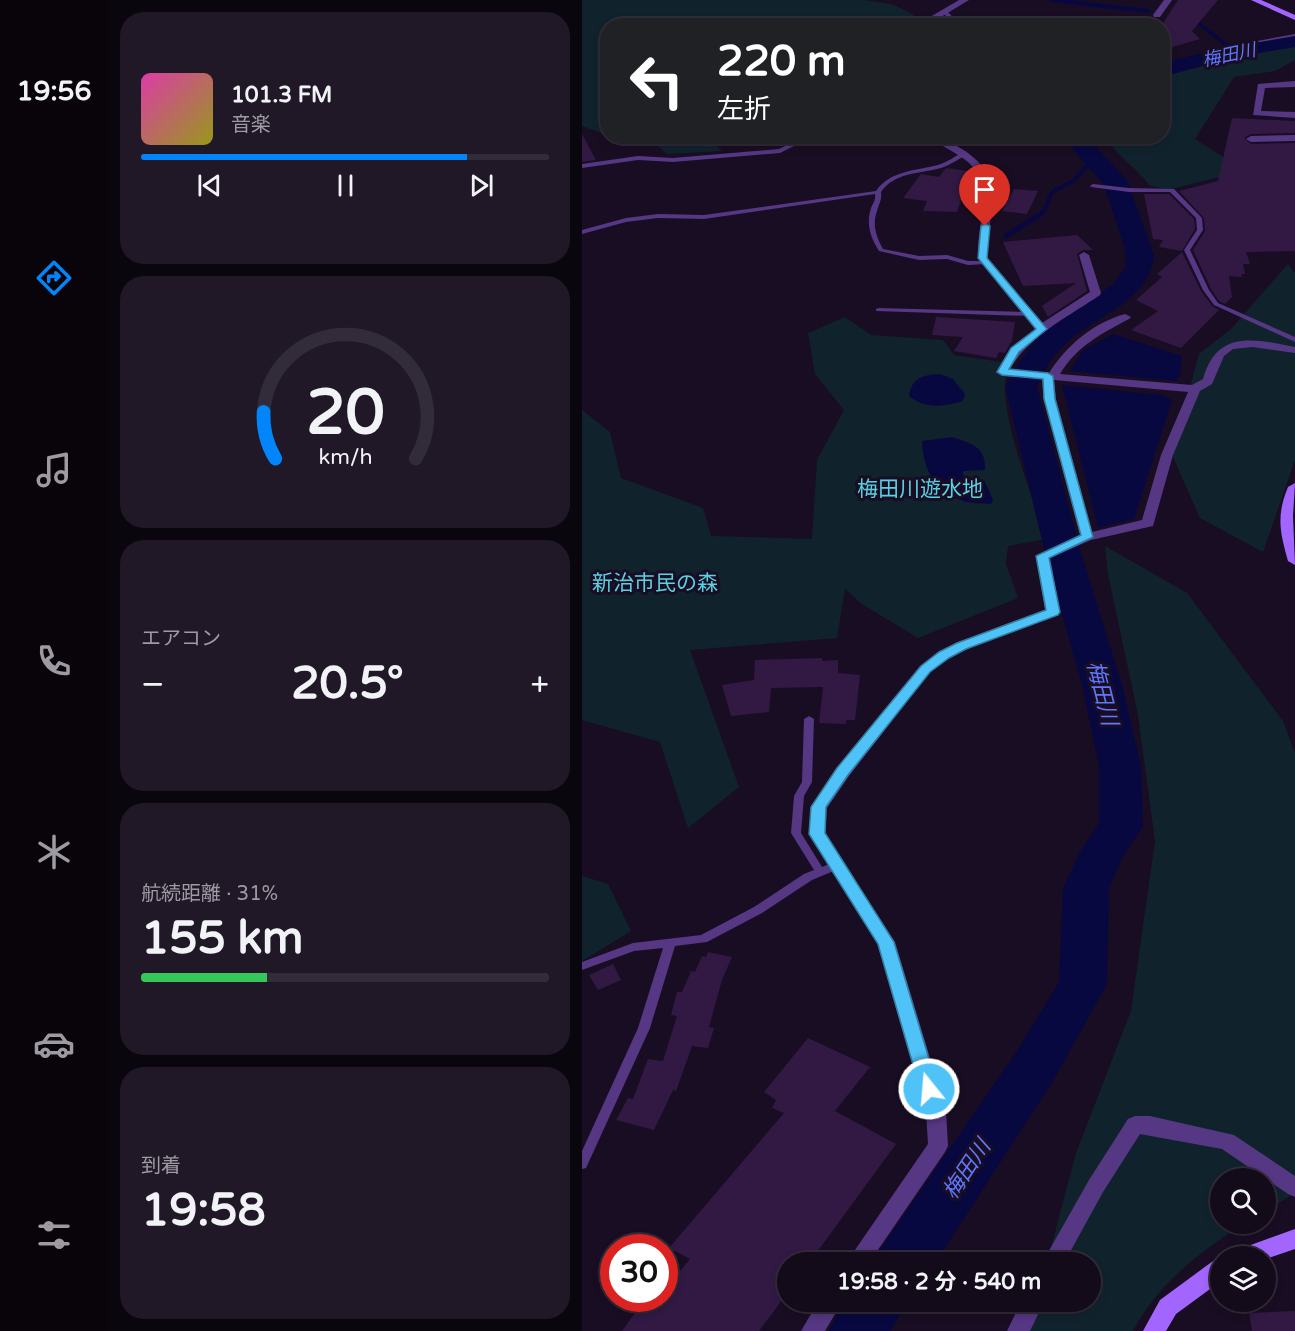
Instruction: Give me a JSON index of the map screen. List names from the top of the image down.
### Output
{
  "water": ["梅田川"],
  "parks": ["梅田川遊水地", "新治市民の森"],
  "page": {
    "tabs": "19:56",
    "turn": ["220 m", "左折"],
    "song": ["101.3 FM", "音楽"],
    "tile": [
      "エアコン",
      ["航続距離 · 31%", "155 km"],
      ["到着", "19:58"]
    ],
    "heat": ["−", "20.5°", "+"],
    "limit": "30",
    "trip": "19:58 · 2 分 · 540 m",
    "gauge": ["20", "km/h"]
  }
}
